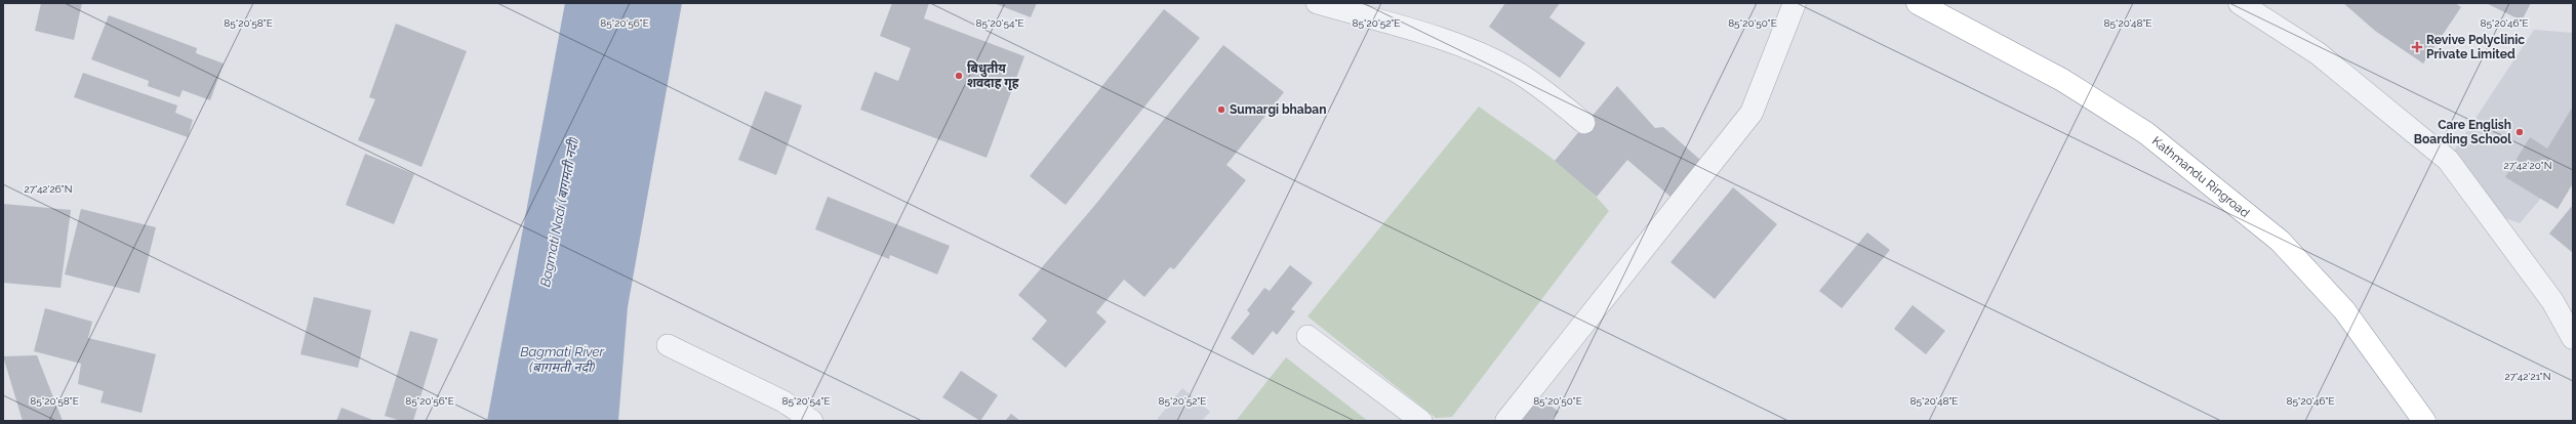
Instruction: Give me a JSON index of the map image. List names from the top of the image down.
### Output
{
  "streets": {
    "highway": ["Kathmandu Ringroad"]
  },
  "water": ["Bagmati Nadi (बागमती नदी)", "Bagmati River (बागमती नदी)"],
  "places": {
    "health": ["Revive Polyclinic Private Limited"],
    "other": ["बिधुतीय शवदाह गृह", "Sumargi bhaban", "Care English Boarding School"]
  },
  "coordinates": [
    "85°20'58\"E",
    "85°20'56\"E",
    "85°20'54\"E",
    "85°20'52\"E",
    "85°20'50\"E",
    "85°20'48\"E",
    "85°20'46\"E",
    "27°42'20\"N",
    "27°42'26\"N",
    "27°42'21\"N"
  ]
}
